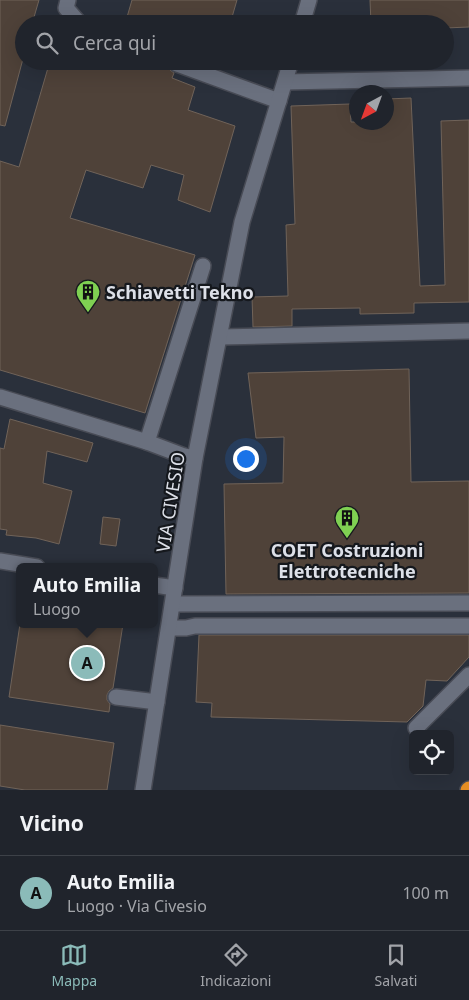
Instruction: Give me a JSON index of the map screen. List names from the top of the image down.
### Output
{
  "streets": {
    "street": ["VIA CIVESIO"]
  },
  "places": {
    "building": ["Schiavetti Tekno", "COET Costruzioni Elettrotecniche"]
  },
  "north": "bottom left",
  "page": {
    "search": "Cerca qui",
    "popup": ["Auto Emilia", "Luogo"],
    "pins": "A",
    "heading": "Vicino",
    "list": [
      {
        "mark": "A",
        "name": "Auto Emilia",
        "note": "Luogo · Via Civesio",
        "value": "100 m"
      }
    ],
    "nav": ["Mappa", "Indicazioni", "Salvati"]
  }
}
